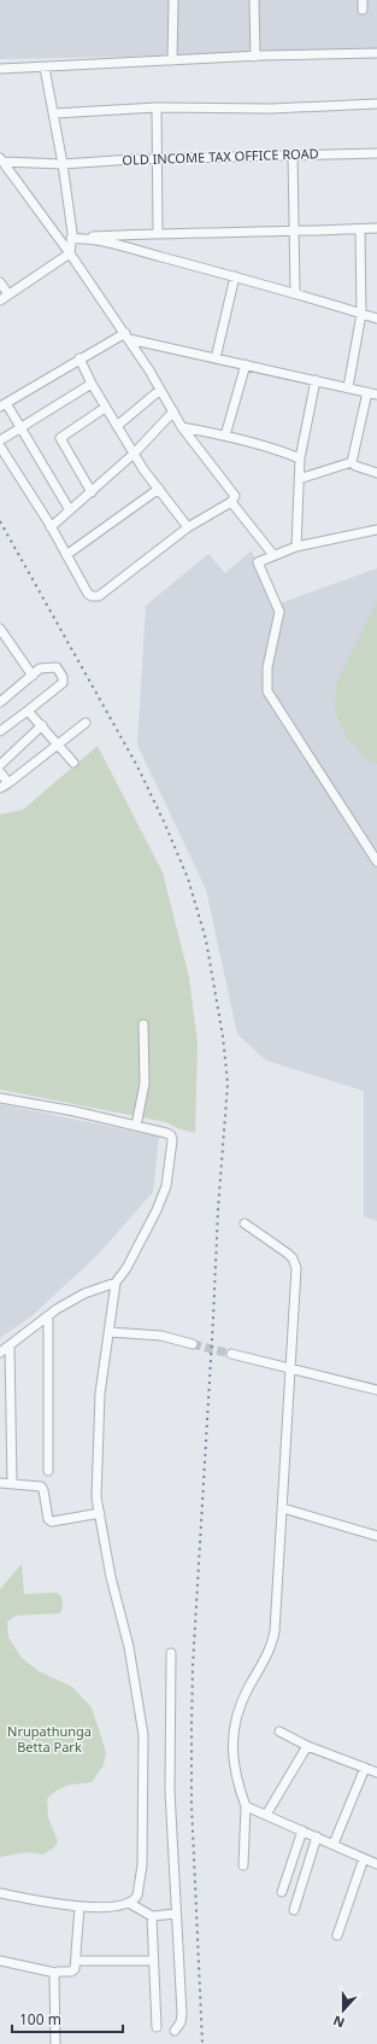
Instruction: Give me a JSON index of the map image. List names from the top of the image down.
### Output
{
  "streets": {
    "street": ["OLD INCOME TAX OFFICE ROAD"]
  },
  "parks": ["Nrupathunga Betta Park"],
  "scale_bar": "100 m",
  "north": "bottom"
}
